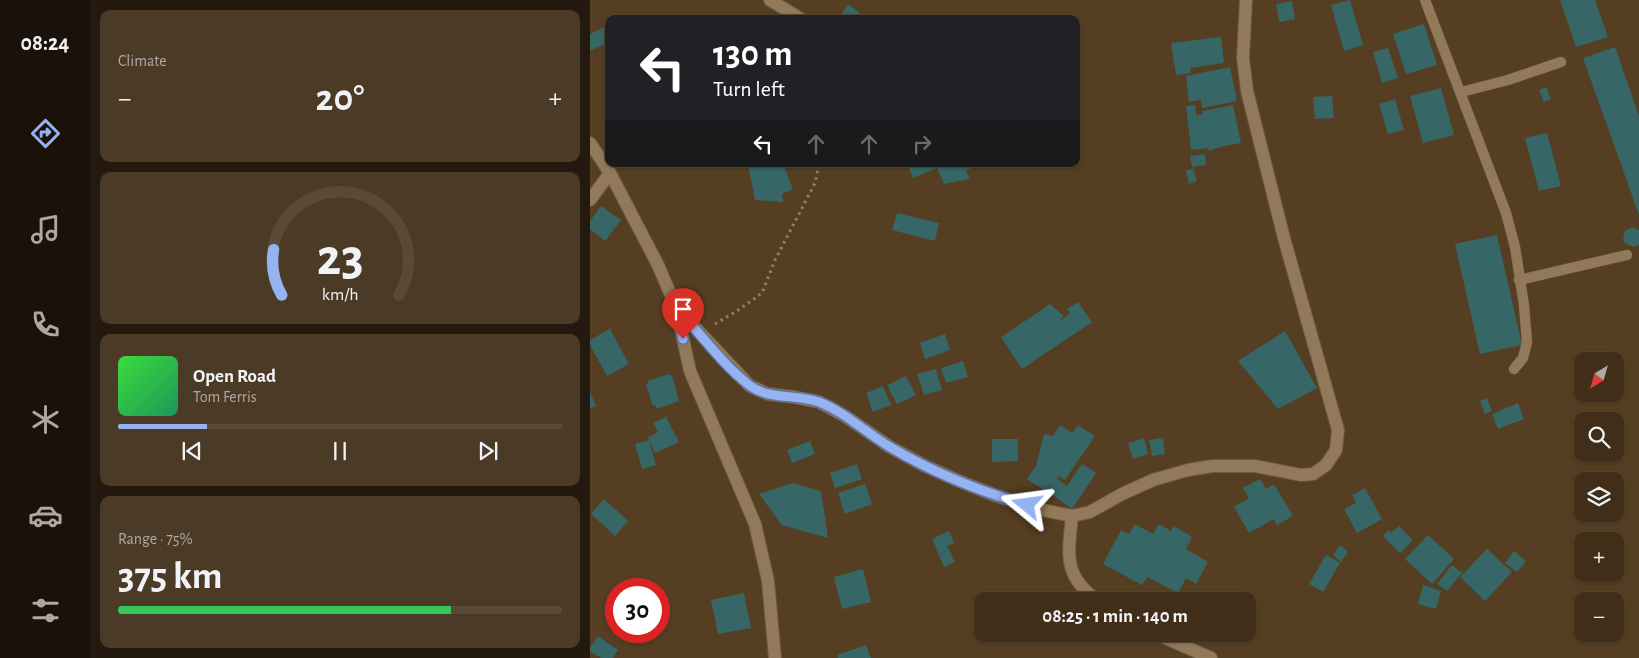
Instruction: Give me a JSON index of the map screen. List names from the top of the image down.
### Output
{
  "north": "bottom left",
  "page": {
    "tabs": "08:24",
    "tile": [
      "Climate",
      ["Range · 75%", "375 km"]
    ],
    "turn": ["130 m", "Turn left"],
    "heat": ["−", "20°", "+"],
    "map_buttons": ["+", "−"],
    "song": ["Open Road", "Tom Ferris"],
    "limit": "30",
    "trip": "08:25 · 1 min · 140 m",
    "gauge": ["23", "km/h"]
  }
}
